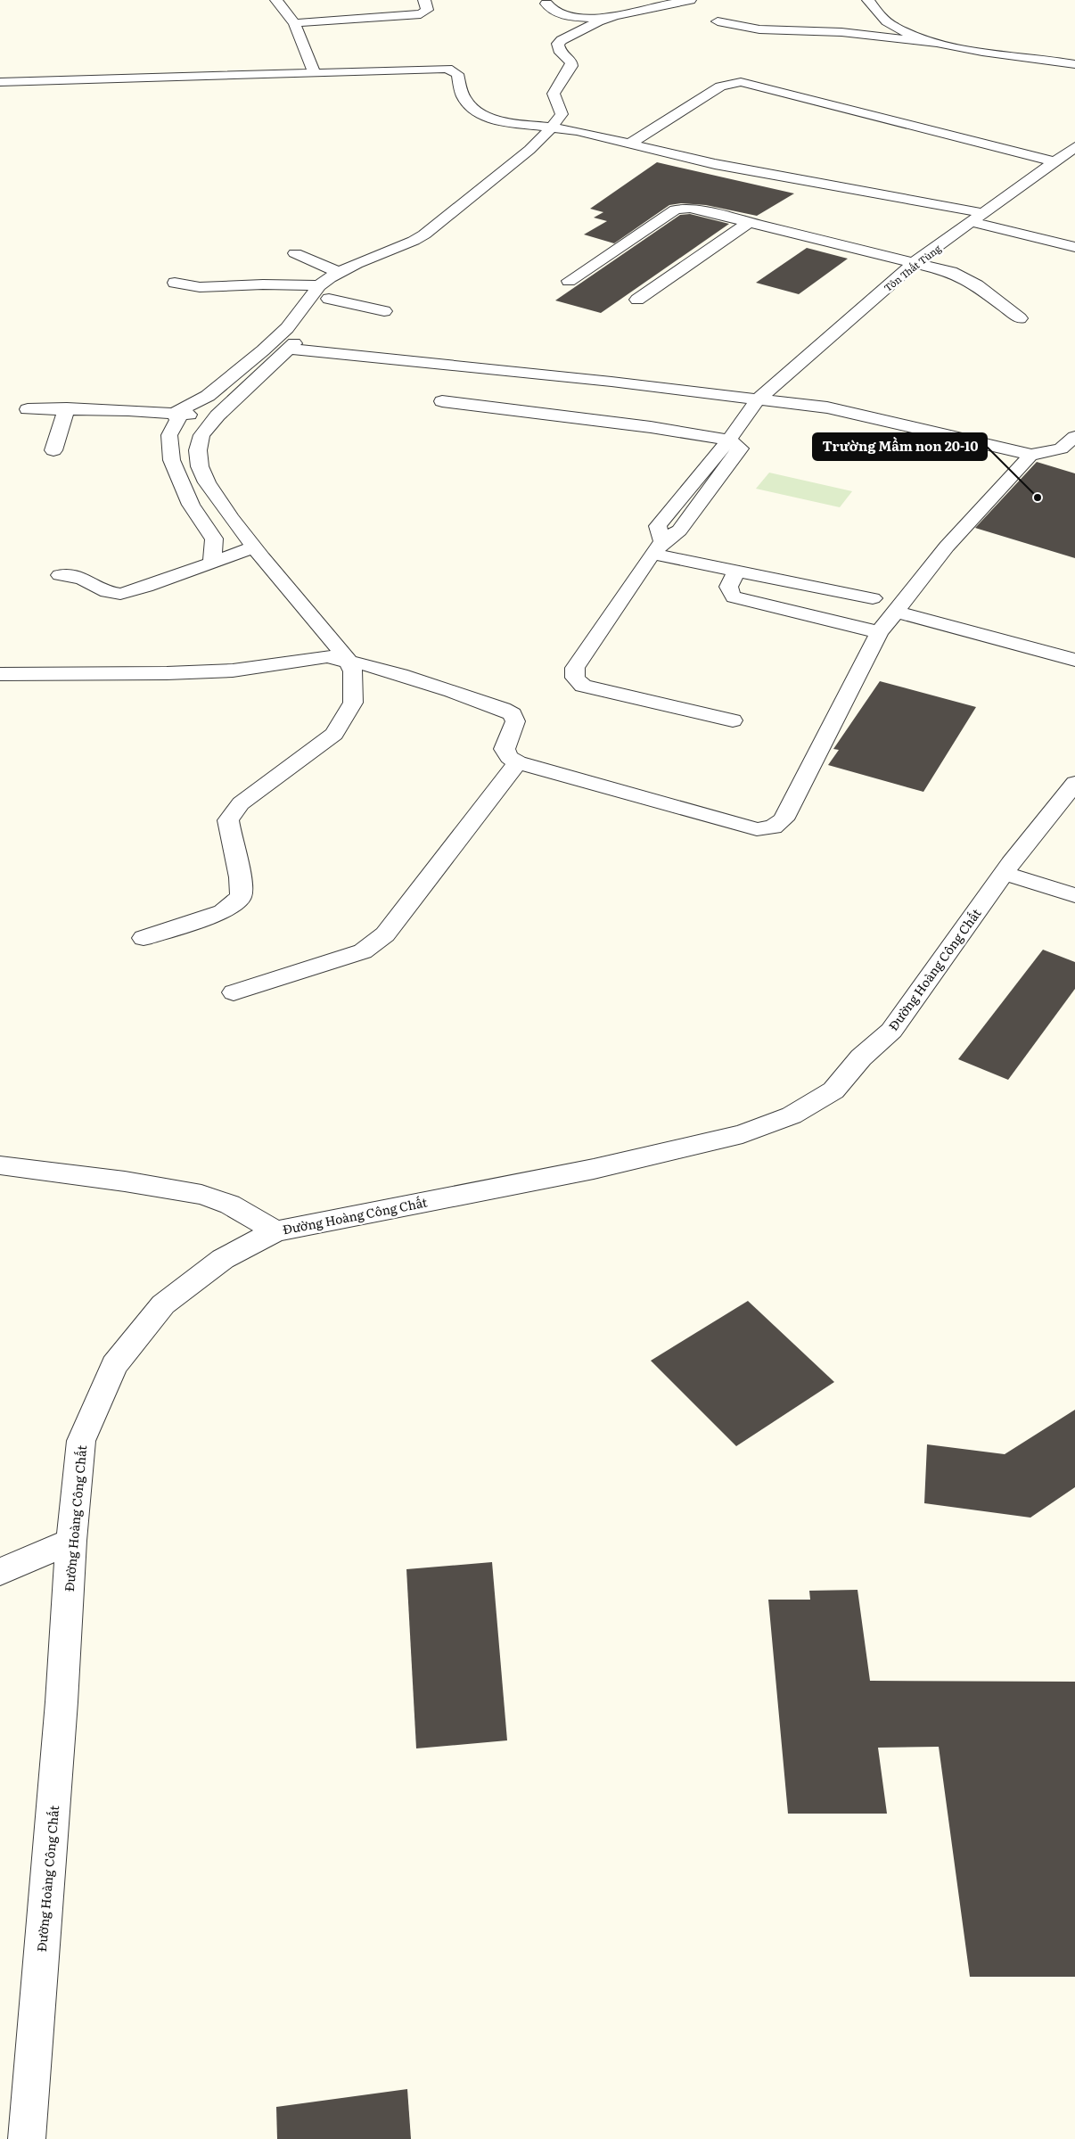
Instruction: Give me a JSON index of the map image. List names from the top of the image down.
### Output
{
  "streets": {
    "street": ["Tôn Thất Tùng", "Đường Hoàng Công Chất"]
  },
  "places": ["Trường Mầm non 20-10"]
}
